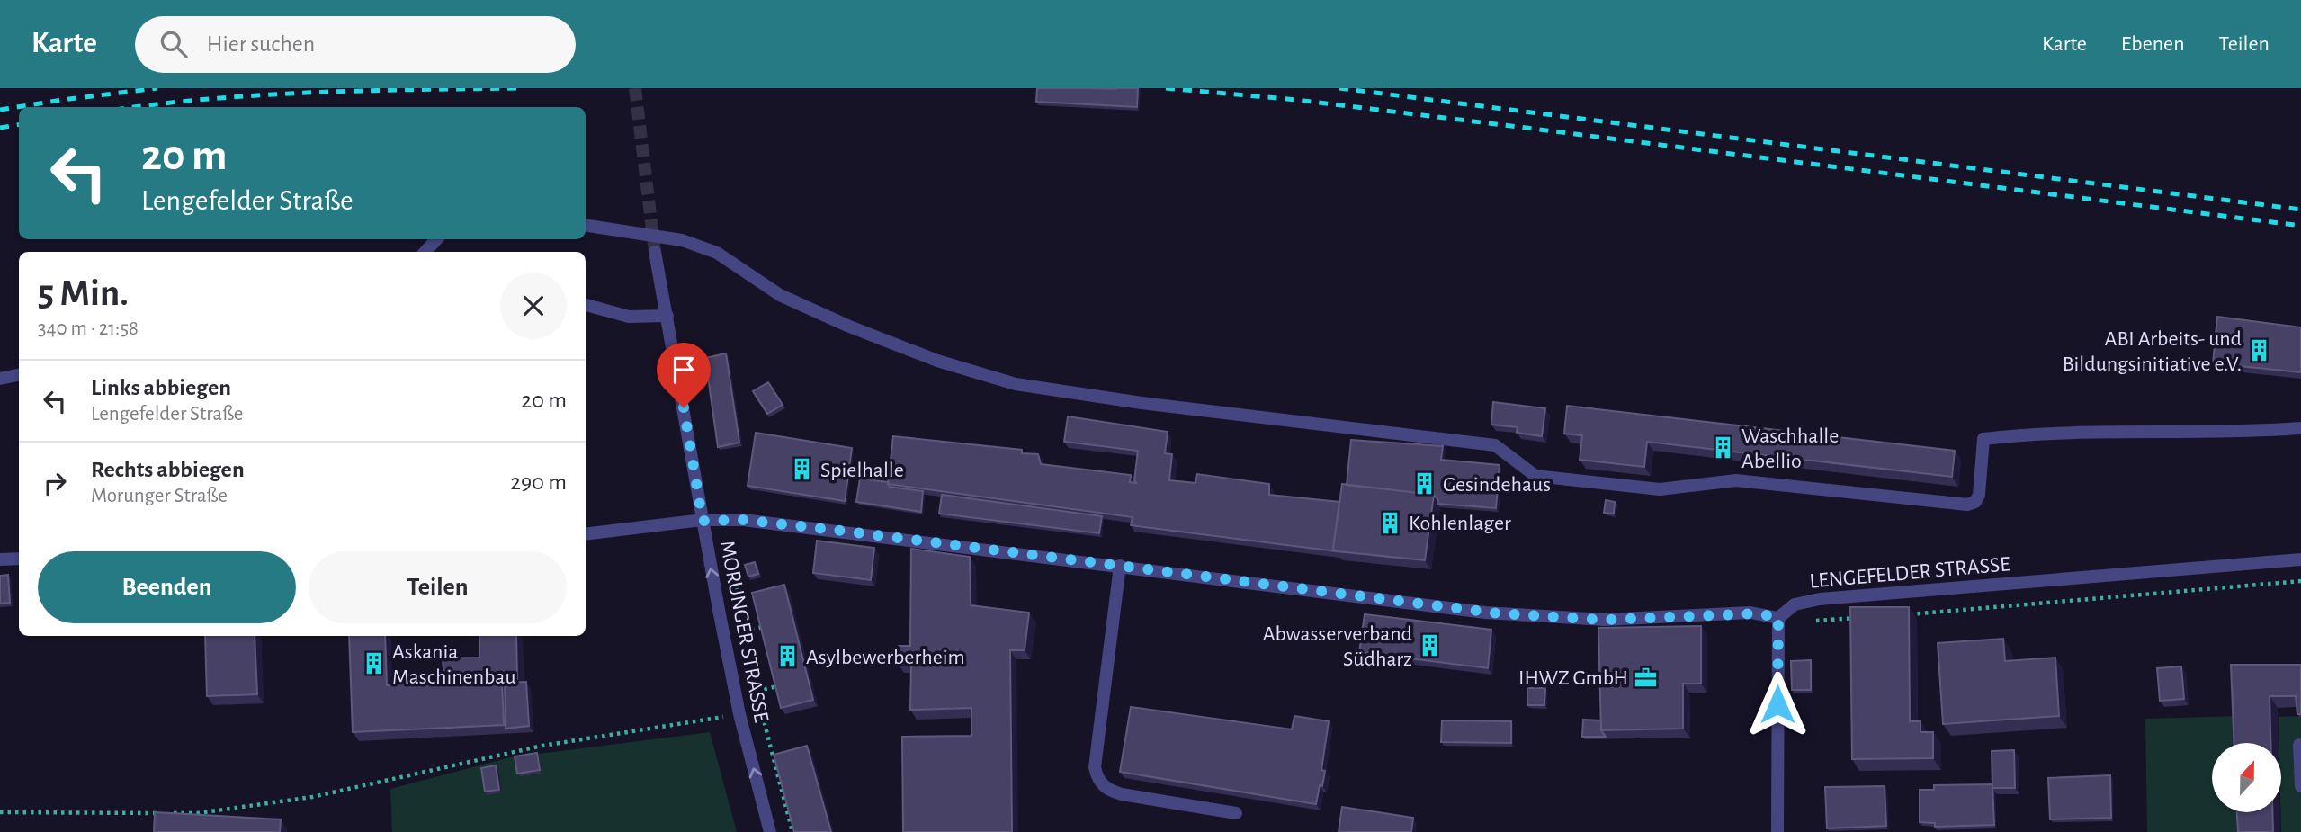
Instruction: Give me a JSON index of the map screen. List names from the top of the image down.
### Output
{
  "streets": {
    "street": ["LENGEFELDER STRASSE", "MORUNGER STRASSE"]
  },
  "one_way": ["MORUNGER STRASSE"],
  "places": {
    "building": [
      "ABI Arbeits- und Bildungsinitiative e.V.",
      "Waschhalle Abellio",
      "Spielhalle",
      "Gesindehaus",
      "Kohlenlager",
      "Abwasserverband Südharz",
      "Asylbewerberheim",
      "Askania Maschinenbau"
    ],
    "office": ["IHWZ GmbH"]
  },
  "north": "top",
  "page": {
    "header": "Karte",
    "search": "Hier suchen",
    "nav": ["Karte", "Ebenen", "Teilen"],
    "turn": ["20 m", "Lengefelder Straße"],
    "heading": ["5 Min.", "340 m · 21:58"],
    "list": [
      {
        "name": "Links abbiegen",
        "note": "Lengefelder Straße",
        "value": "20 m"
      },
      {
        "name": "Rechts abbiegen",
        "note": "Morunger Straße",
        "value": "290 m"
      }
    ],
    "buttons": ["Beenden", "Teilen"]
  }
}
